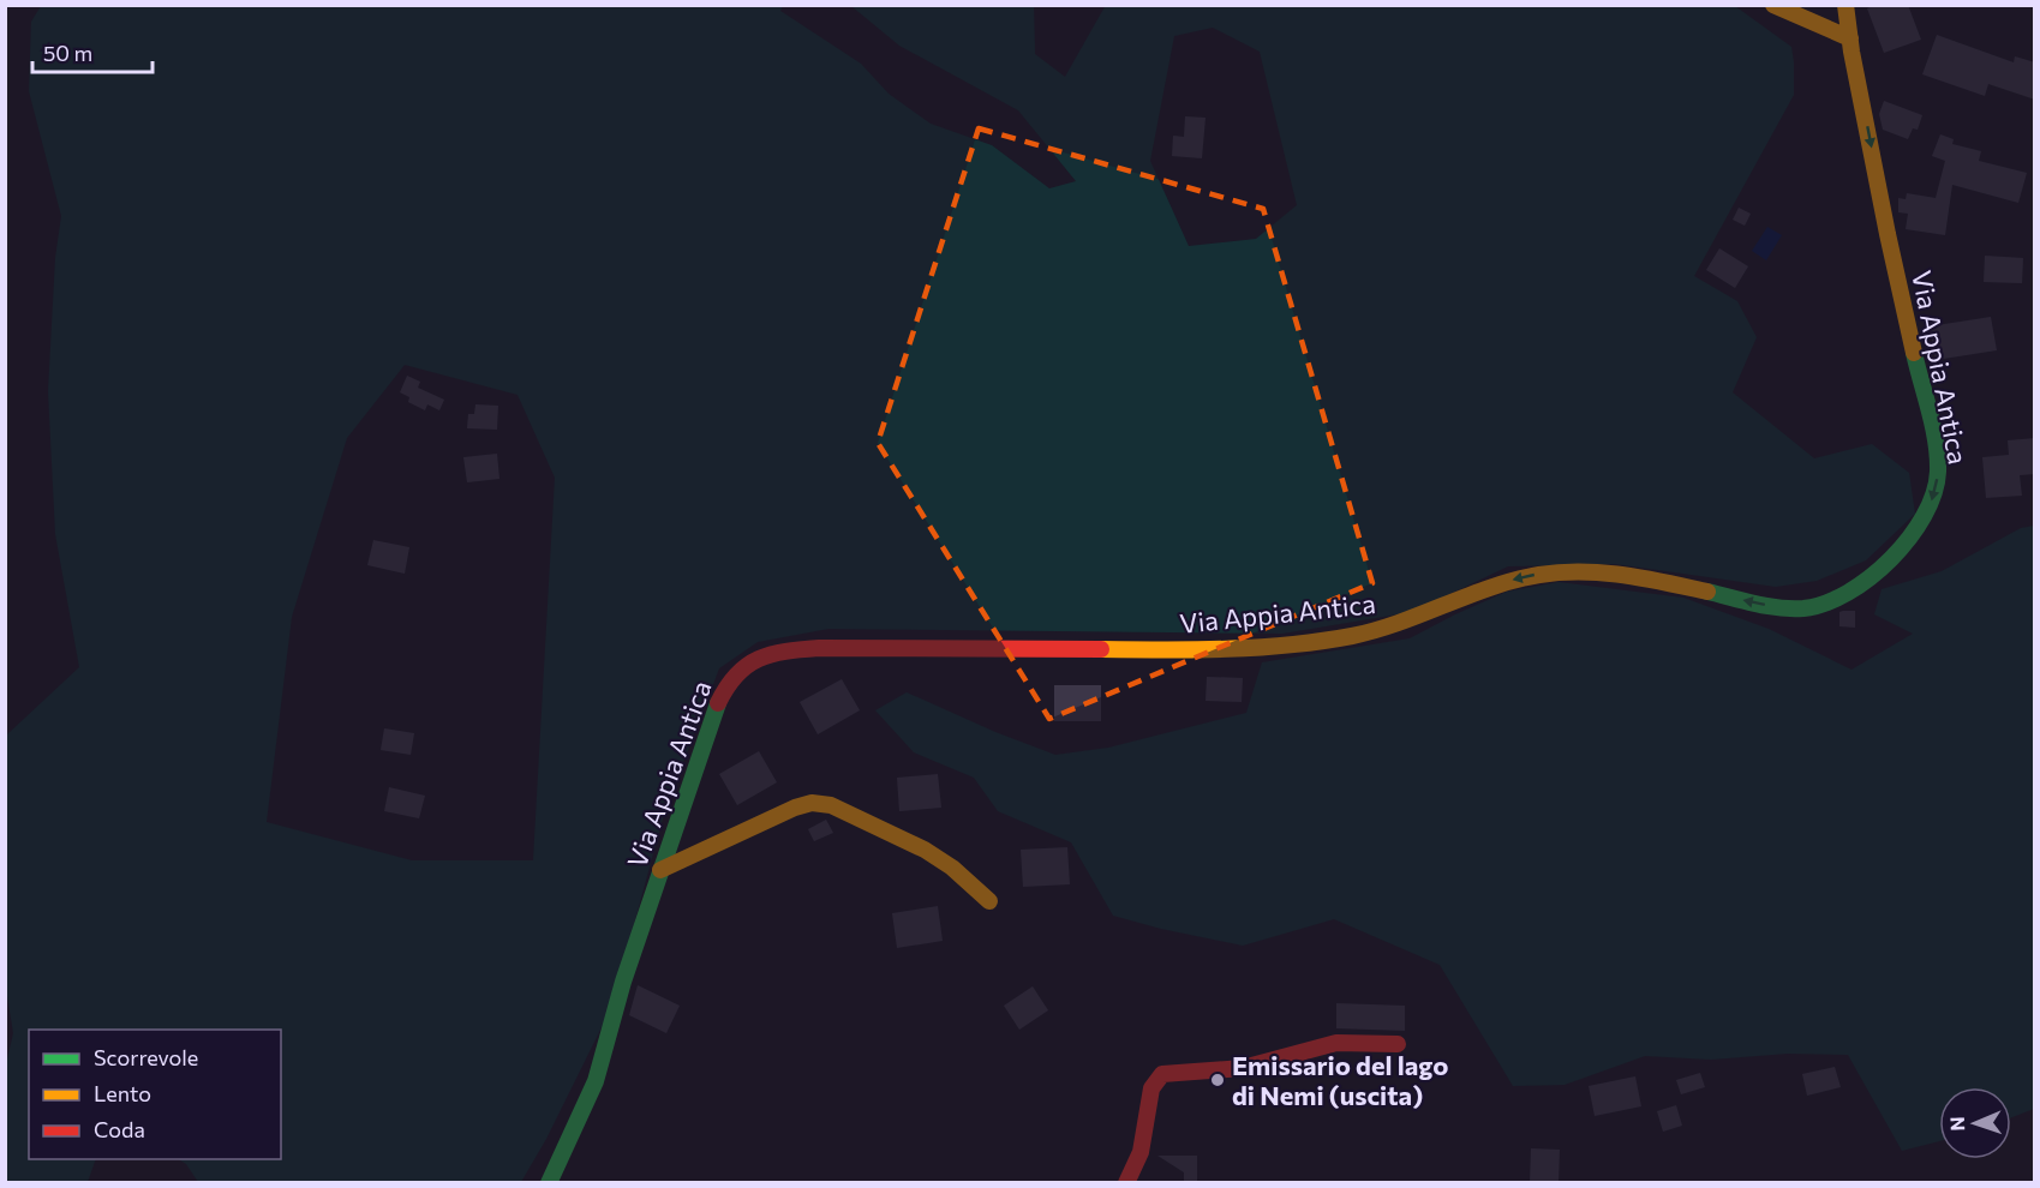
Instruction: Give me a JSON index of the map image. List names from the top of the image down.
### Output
{
  "streets": {
    "street": ["Via Appia Antica"]
  },
  "places": ["Emissario del lago di Nemi (uscita)"],
  "legend": ["Scorrevole", "Lento", "Coda"],
  "scale_bar": "50 m",
  "north": "left"
}
